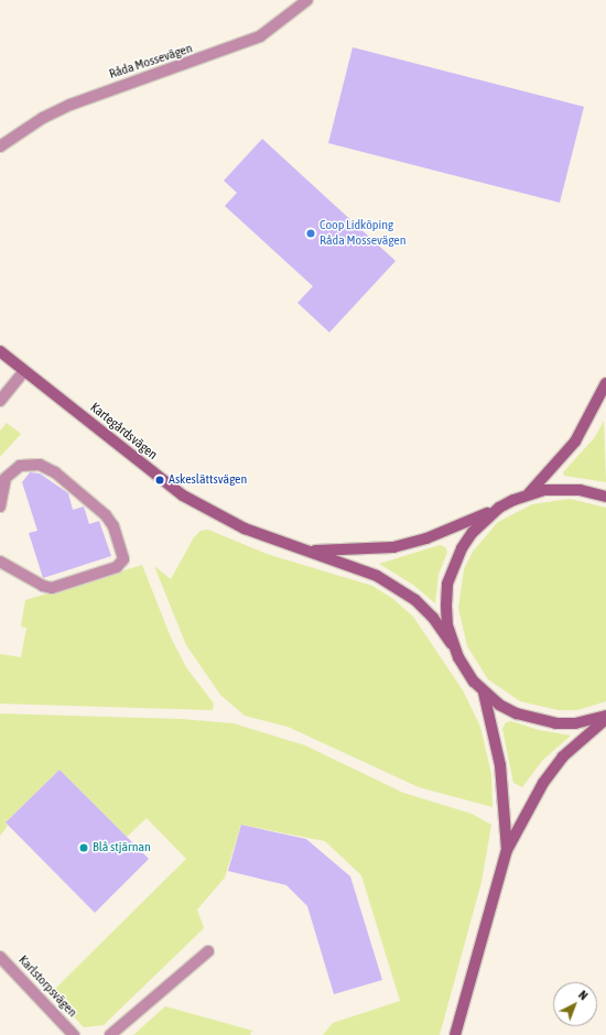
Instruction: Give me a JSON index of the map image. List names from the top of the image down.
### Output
{
  "streets": {
    "main road": ["Kartegårdsvägen"],
    "street": ["Råda Mossevägen", "Karlstorpsvägen"]
  },
  "places": ["Coop Lidköping Råda Mossevägen", "Askeslättsvägen", "Blå stjärnan"],
  "north": "top right"
}
